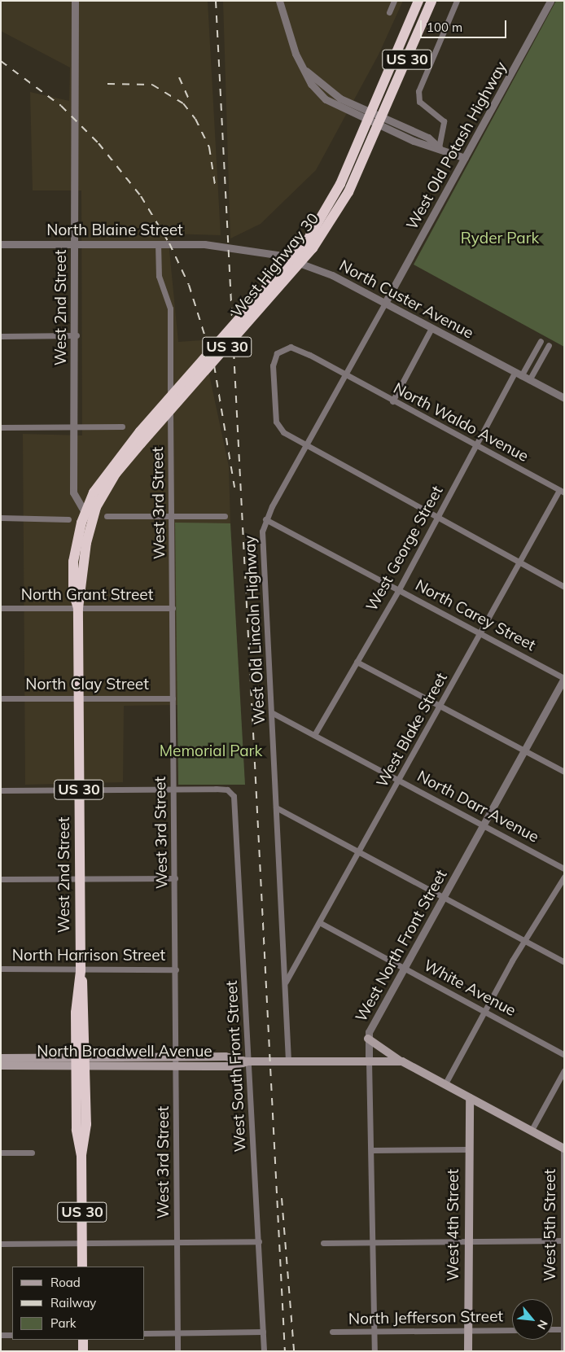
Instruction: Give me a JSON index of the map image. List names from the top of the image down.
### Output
{
  "streets": {
    "highway": ["US 30", "West Highway 30", "West 2nd Street"],
    "main road": ["North Broadwell Avenue", "West 4th Street"],
    "street": [
      "West Old Potash Highway",
      "North Blaine Street",
      "North Custer Avenue",
      "North Waldo Avenue",
      "West 3rd Street",
      "West George Street",
      "North Grant Street",
      "North Carey Street",
      "West Old Lincoln Highway",
      "North Clay Street",
      "West Blake Street",
      "North Darr Avenue",
      "West North Front Street",
      "North Harrison Street",
      "White Avenue",
      "West South Front Street",
      "West 5th Street",
      "North Jefferson Street"
    ]
  },
  "crossings": [
    ["West Old Potash Highway", "North Custer Avenue"],
    ["West Old Potash Highway", "West Old Lincoln Highway"],
    ["North Blaine Street", "North Custer Avenue"],
    ["North Blaine Street", "West 2nd Street"],
    ["North Blaine Street", "West 3rd Street"],
    ["West Highway 30", "West 2nd Street"],
    ["North Custer Avenue", "West George Street"],
    ["North Custer Avenue", "West Old Lincoln Highway"],
    ["West 2nd Street", "North Grant Street"],
    ["West 2nd Street", "North Clay Street"],
    ["West 2nd Street", "North Harrison Street"],
    ["West 2nd Street", "North Broadwell Avenue"],
    ["North Waldo Avenue", "West George Street"],
    ["North Waldo Avenue", "West Old Lincoln Highway"],
    ["North Waldo Avenue", "West Blake Street"],
    ["West 3rd Street", "North Grant Street"],
    ["West 3rd Street", "North Clay Street"],
    ["West 3rd Street", "North Harrison Street"],
    ["West 3rd Street", "North Broadwell Avenue"],
    ["West 3rd Street", "West South Front Street"],
    ["West George Street", "North Carey Street"],
    ["West George Street", "North Darr Avenue"],
    ["North Carey Street", "West Old Lincoln Highway"],
    ["North Carey Street", "West Blake Street"],
    ["North Carey Street", "West North Front Street"],
    ["West Old Lincoln Highway", "West Blake Street"],
    ["West Old Lincoln Highway", "North Darr Avenue"],
    ["West Old Lincoln Highway", "North Broadwell Avenue"],
    ["West Blake Street", "North Darr Avenue"],
    ["West Blake Street", "White Avenue"],
    ["North Darr Avenue", "West North Front Street"],
    ["West North Front Street", "White Avenue"],
    ["West North Front Street", "North Broadwell Avenue"],
    ["West North Front Street", "North Jefferson Street"],
    ["North Broadwell Avenue", "West South Front Street"],
    ["North Broadwell Avenue", "West 4th Street"],
    ["North Broadwell Avenue", "West 5th Street"],
    ["West 4th Street", "North Jefferson Street"]
  ],
  "parks": ["Ryder Park", "Memorial Park"],
  "legend": ["Road", "Railway", "Park"],
  "scale_bar": "100 m",
  "north": "bottom right"
}
